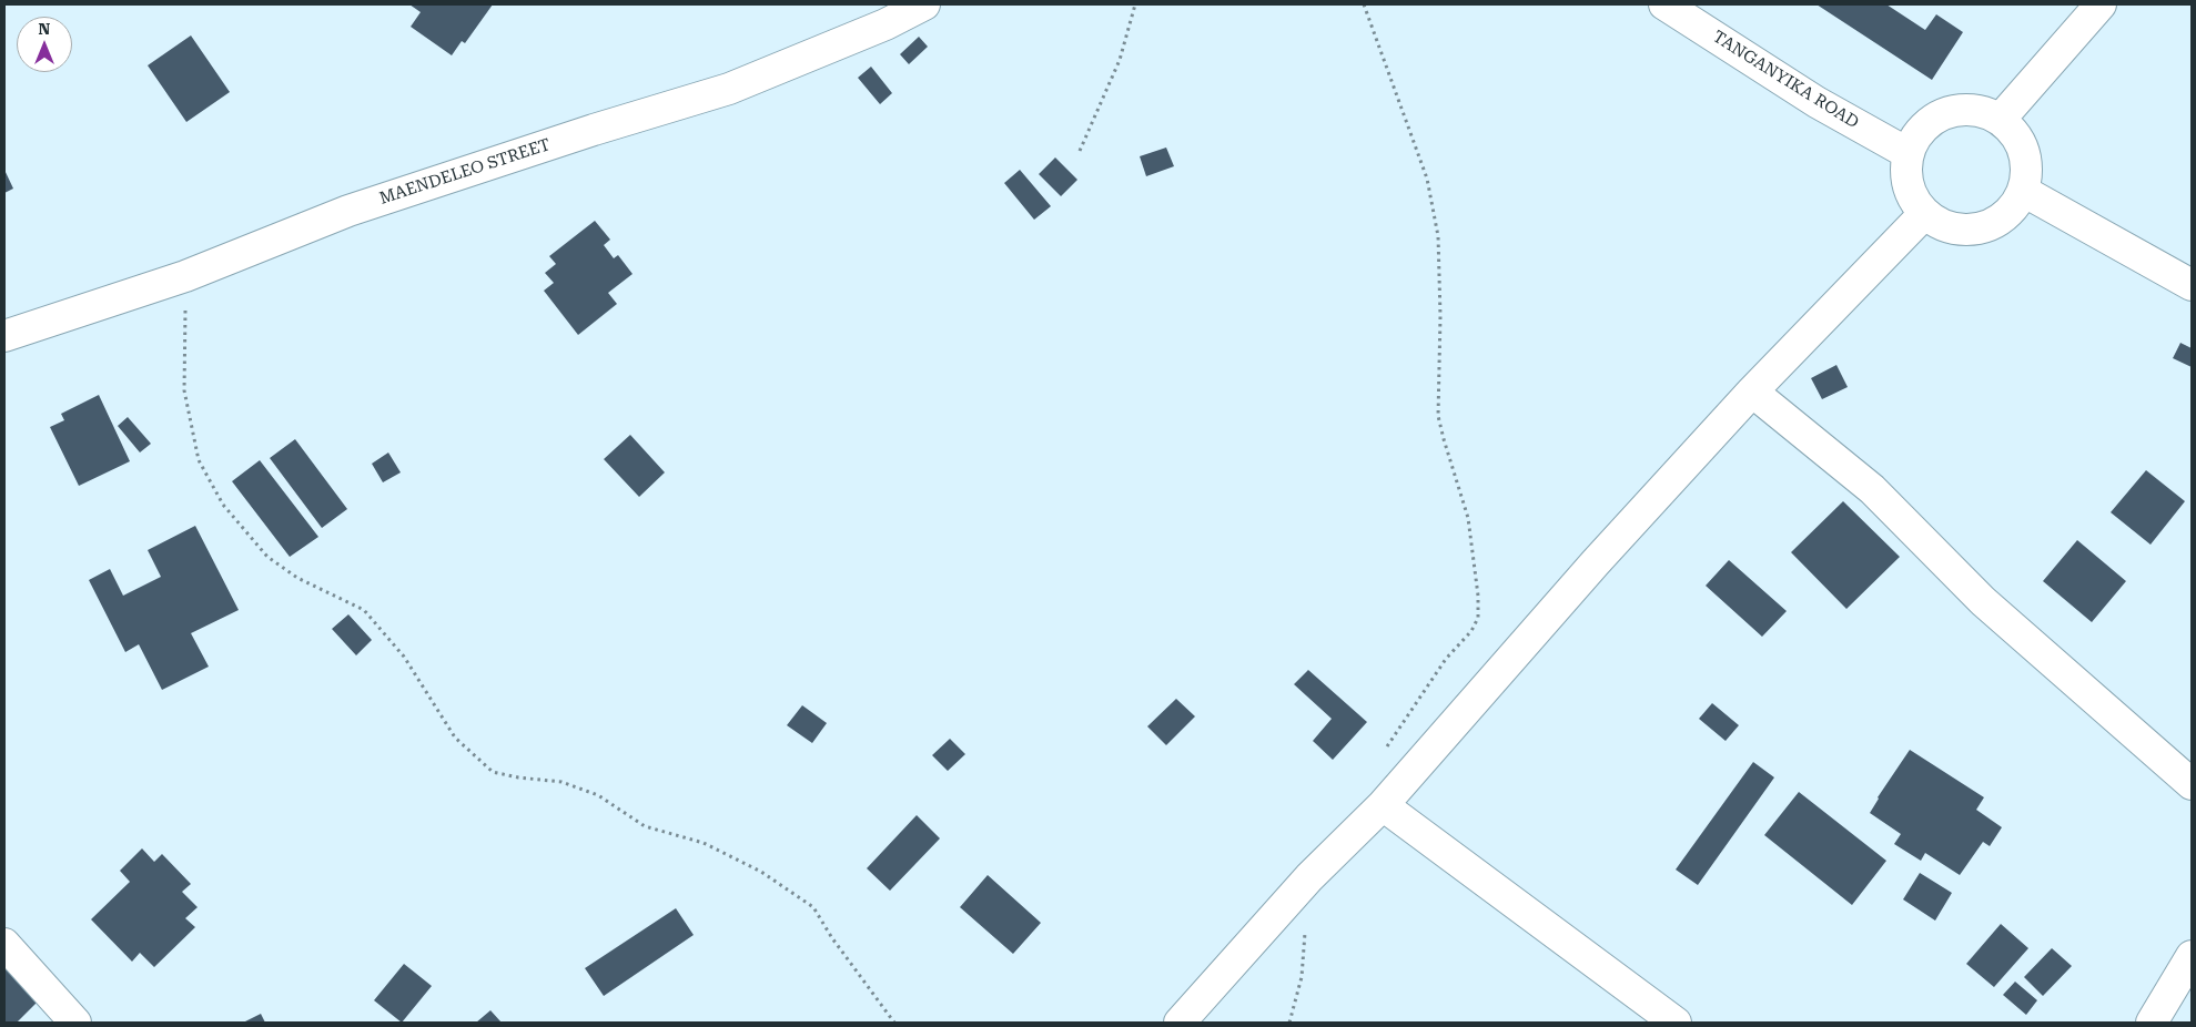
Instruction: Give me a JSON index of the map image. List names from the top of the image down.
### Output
{
  "streets": {
    "street": ["TANGANYIKA ROAD", "MAENDELEO STREET"]
  },
  "north": "top"
}
